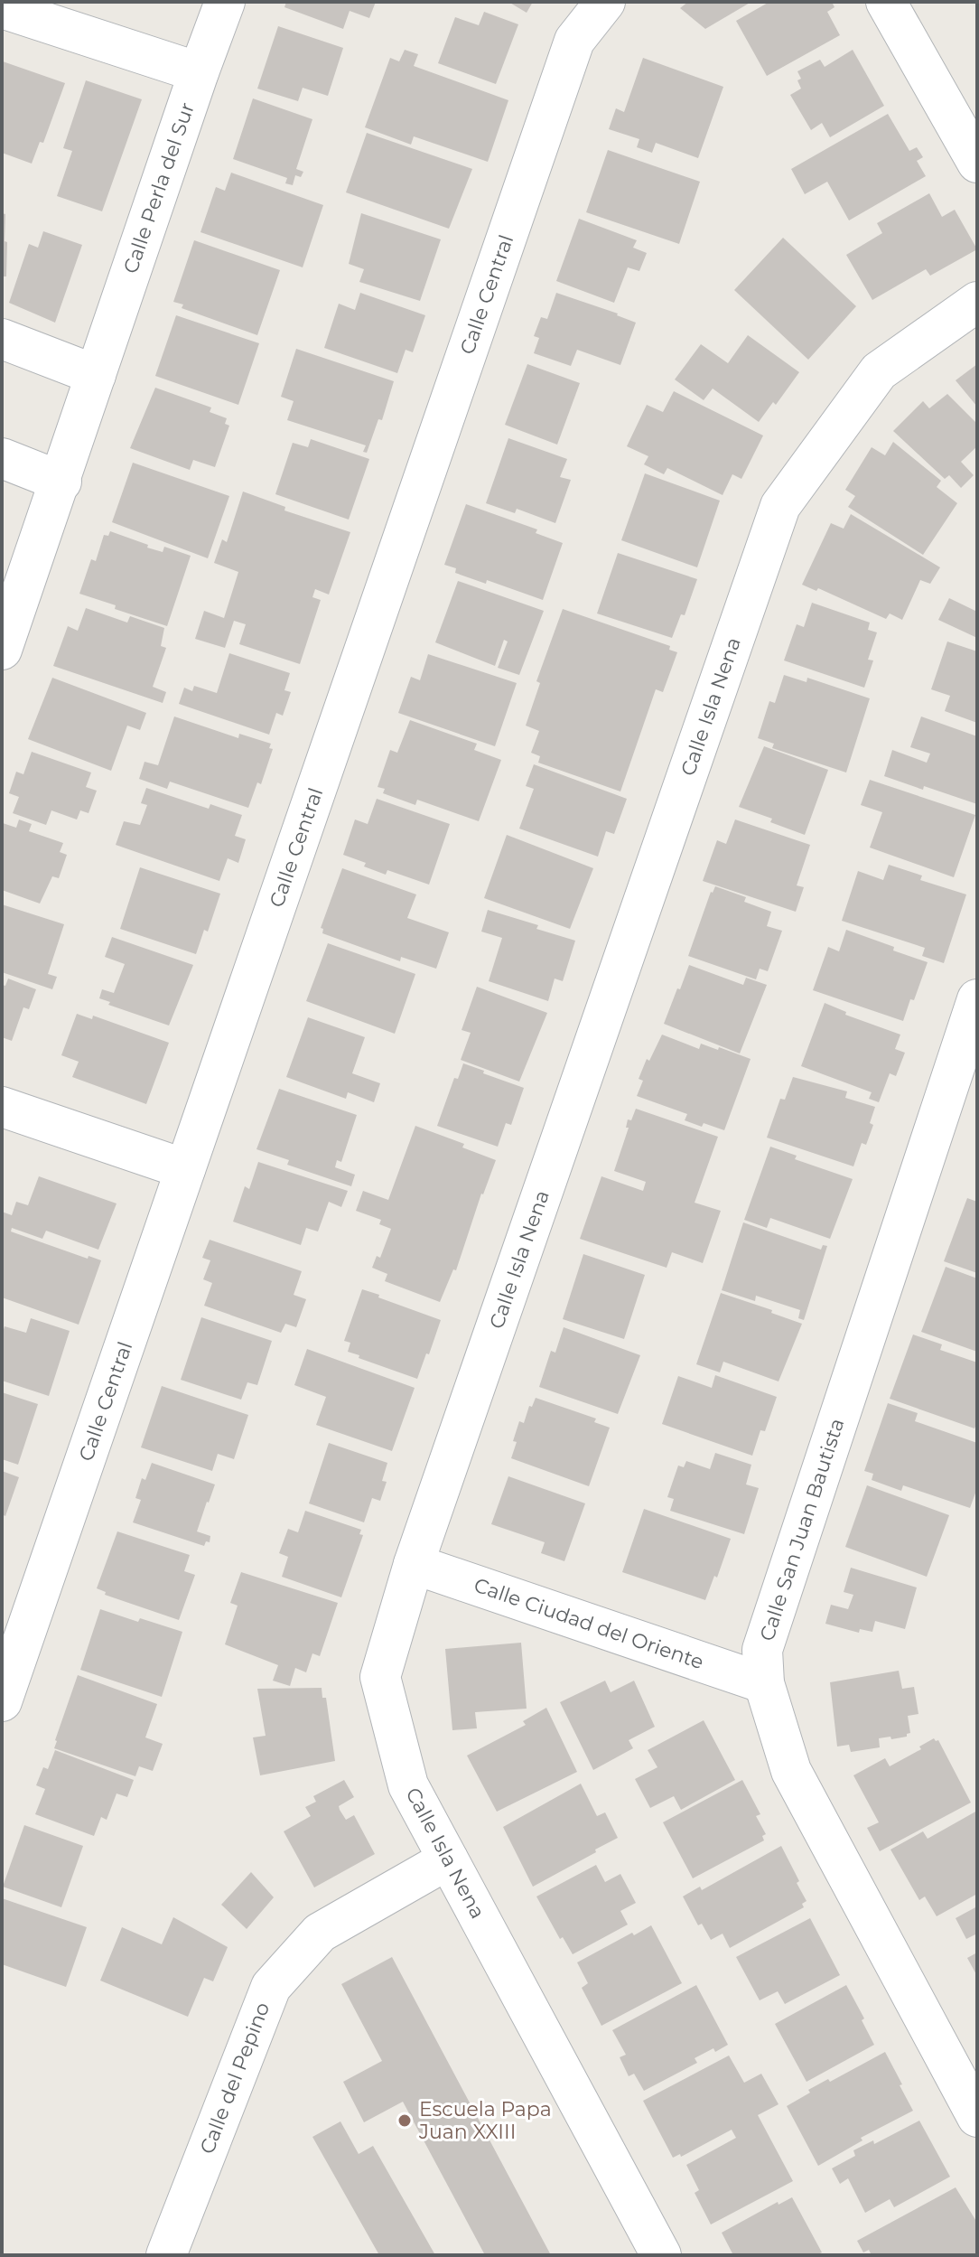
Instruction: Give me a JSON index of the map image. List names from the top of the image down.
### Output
{
  "streets": {
    "street": [
      "Calle Perla del Sur",
      "Calle Central",
      "Calle Isla Nena",
      "Calle San Juan Bautista",
      "Calle Ciudad del Oriente",
      "Calle del Pepino"
    ]
  },
  "crossings": [
    ["Calle Isla Nena", "Calle Ciudad del Oriente"],
    ["Calle Isla Nena", "Calle del Pepino"],
    ["Calle San Juan Bautista", "Calle Ciudad del Oriente"]
  ],
  "places": ["Escuela Papa Juan XXIII"]
}
